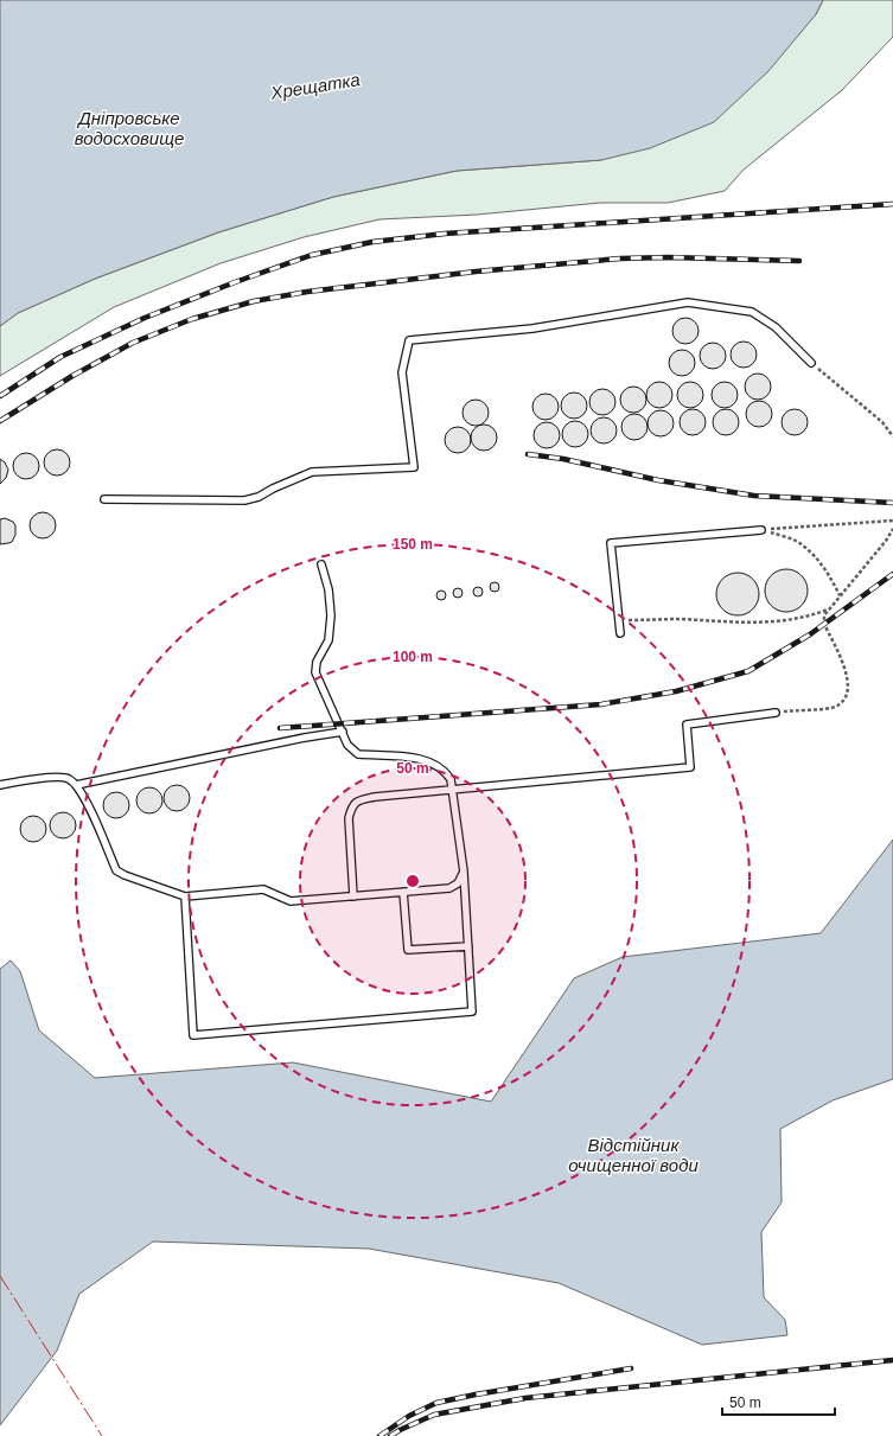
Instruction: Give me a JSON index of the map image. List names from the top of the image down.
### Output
{
  "water": ["Хрещатка", "Дніпровське водосховище", "Відстійник очищенної води"],
  "scale_bar": "50 m",
  "rings": ["150 m", "100 m", "50 m"]
}
